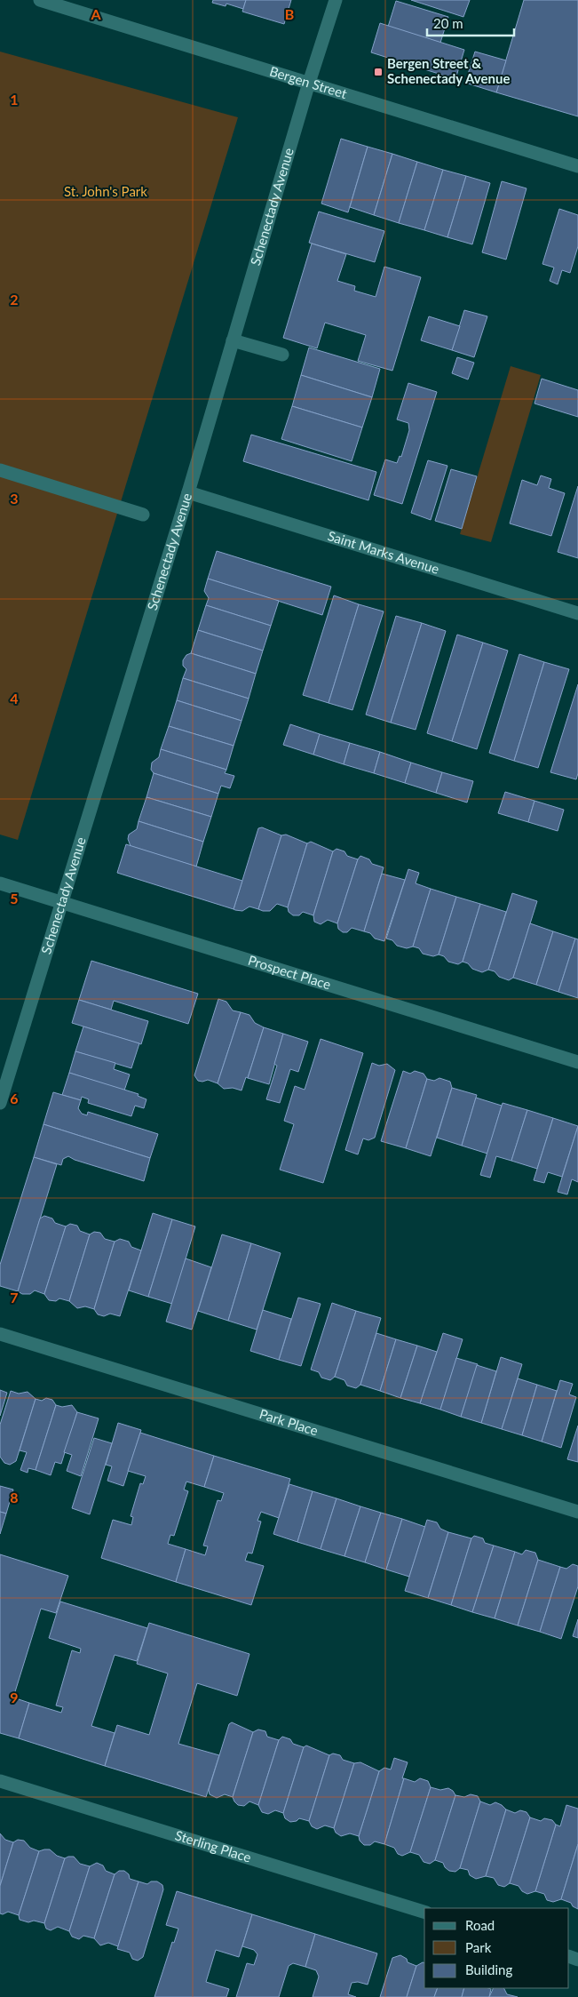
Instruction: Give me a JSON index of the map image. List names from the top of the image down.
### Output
{
  "streets": {
    "street": [
      "Bergen Street",
      "Schenectady Avenue",
      "Saint Marks Avenue",
      "Prospect Place",
      "Park Place",
      "Sterling Place"
    ]
  },
  "crossings": [
    ["Bergen Street", "Schenectady Avenue"],
    ["Schenectady Avenue", "Saint Marks Avenue"],
    ["Schenectady Avenue", "Prospect Place"]
  ],
  "parks": ["St. John's Park"],
  "places": {
    "transit": ["Bergen Street & Schenectady Avenue"]
  },
  "legend": ["Road", "Park", "Building"],
  "scale_bar": "20 m",
  "grid": {
    "columns": ["A", "B"],
    "rows": [
      "1",
      "2",
      "3",
      "4",
      "5",
      "6",
      "7",
      "8",
      "9"
    ]
  }
}
